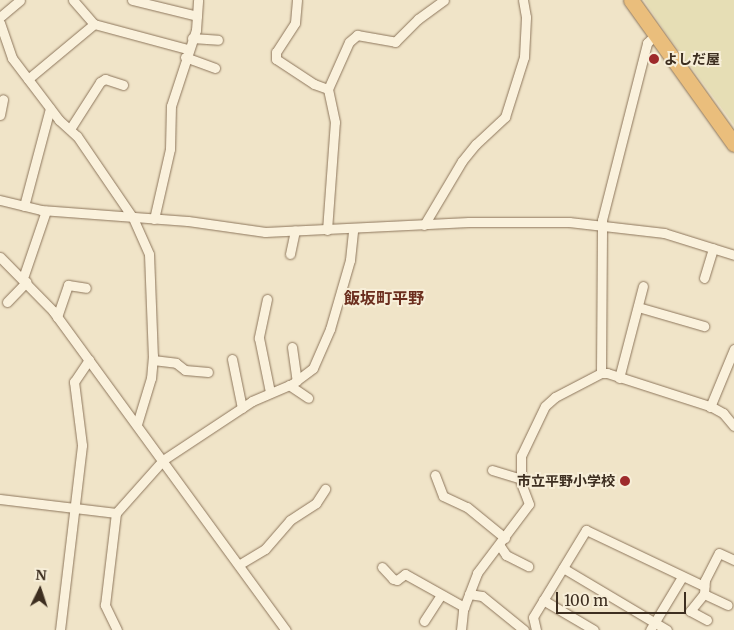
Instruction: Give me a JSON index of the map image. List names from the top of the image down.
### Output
{
  "districts": ["飯坂町平野"],
  "places": ["よしだ屋", "市立平野小学校"],
  "scale_bar": "100 m",
  "north": "top"
}
